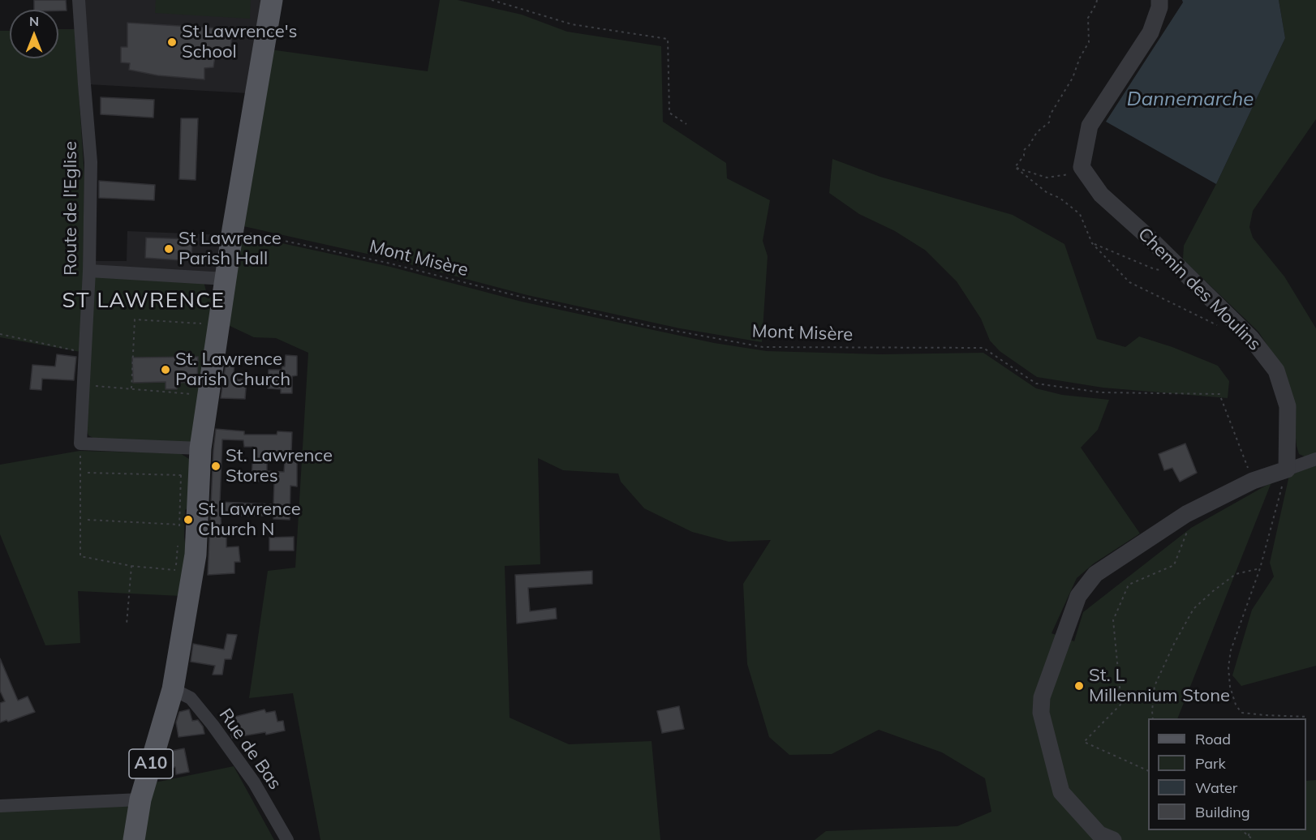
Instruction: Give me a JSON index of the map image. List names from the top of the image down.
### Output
{
  "streets": {
    "main road": ["A10"],
    "street": ["Route de l'Eglise", "Chemin des Moulins", "Rue de Bas"],
    "path": ["Mont Misère"]
  },
  "crossings": [
    ["Mont Misère", "A10"],
    ["Rue de Bas", "A10"]
  ],
  "districts": ["ST LAWRENCE"],
  "water": ["Dannemarche"],
  "places": [
    "St Lawrence's School",
    "St Lawrence Parish Hall",
    "St. Lawrence Parish Church",
    "St. Lawrence Stores",
    "St Lawrence Church N",
    "St. L Millennium Stone"
  ],
  "legend": [
    "Road",
    "Park",
    "Water",
    "Building"
  ],
  "north": "top"
}
